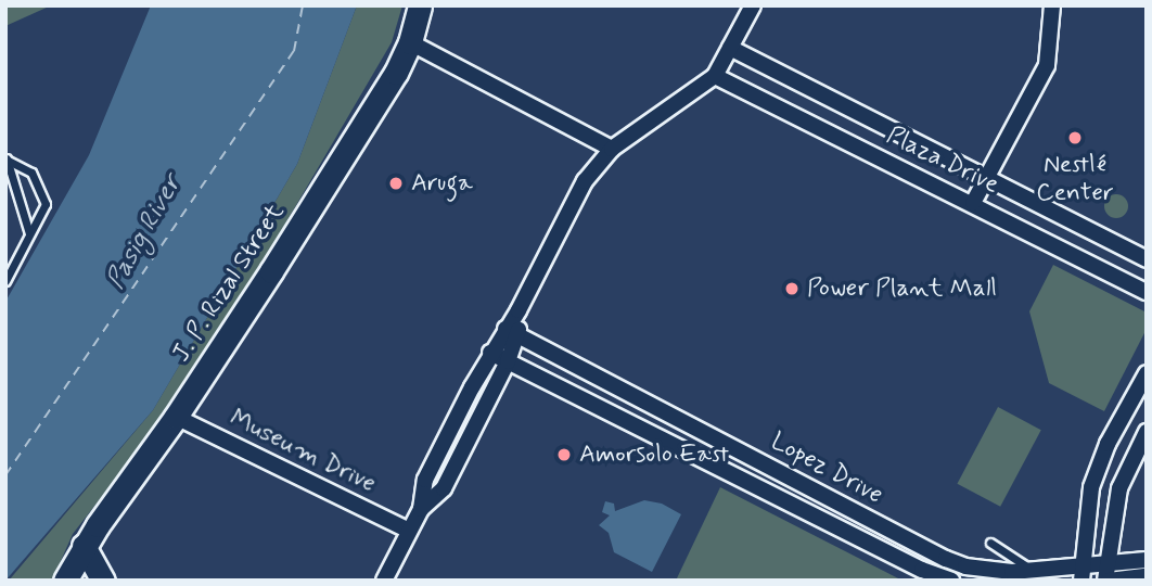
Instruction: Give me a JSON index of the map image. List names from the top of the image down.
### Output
{
  "streets": {
    "main road": ["J. P. Rizal Street"],
    "street": ["Plaza Drive", "Museum Drive", "Lopez Drive"]
  },
  "crossings": [
    ["J. P. Rizal Street", "Museum Drive"]
  ],
  "water": ["Pasig River"],
  "places": [
    "Nestlé Center",
    "Aruga",
    "Power Plant Mall",
    "Amorsolo East"
  ]
}
